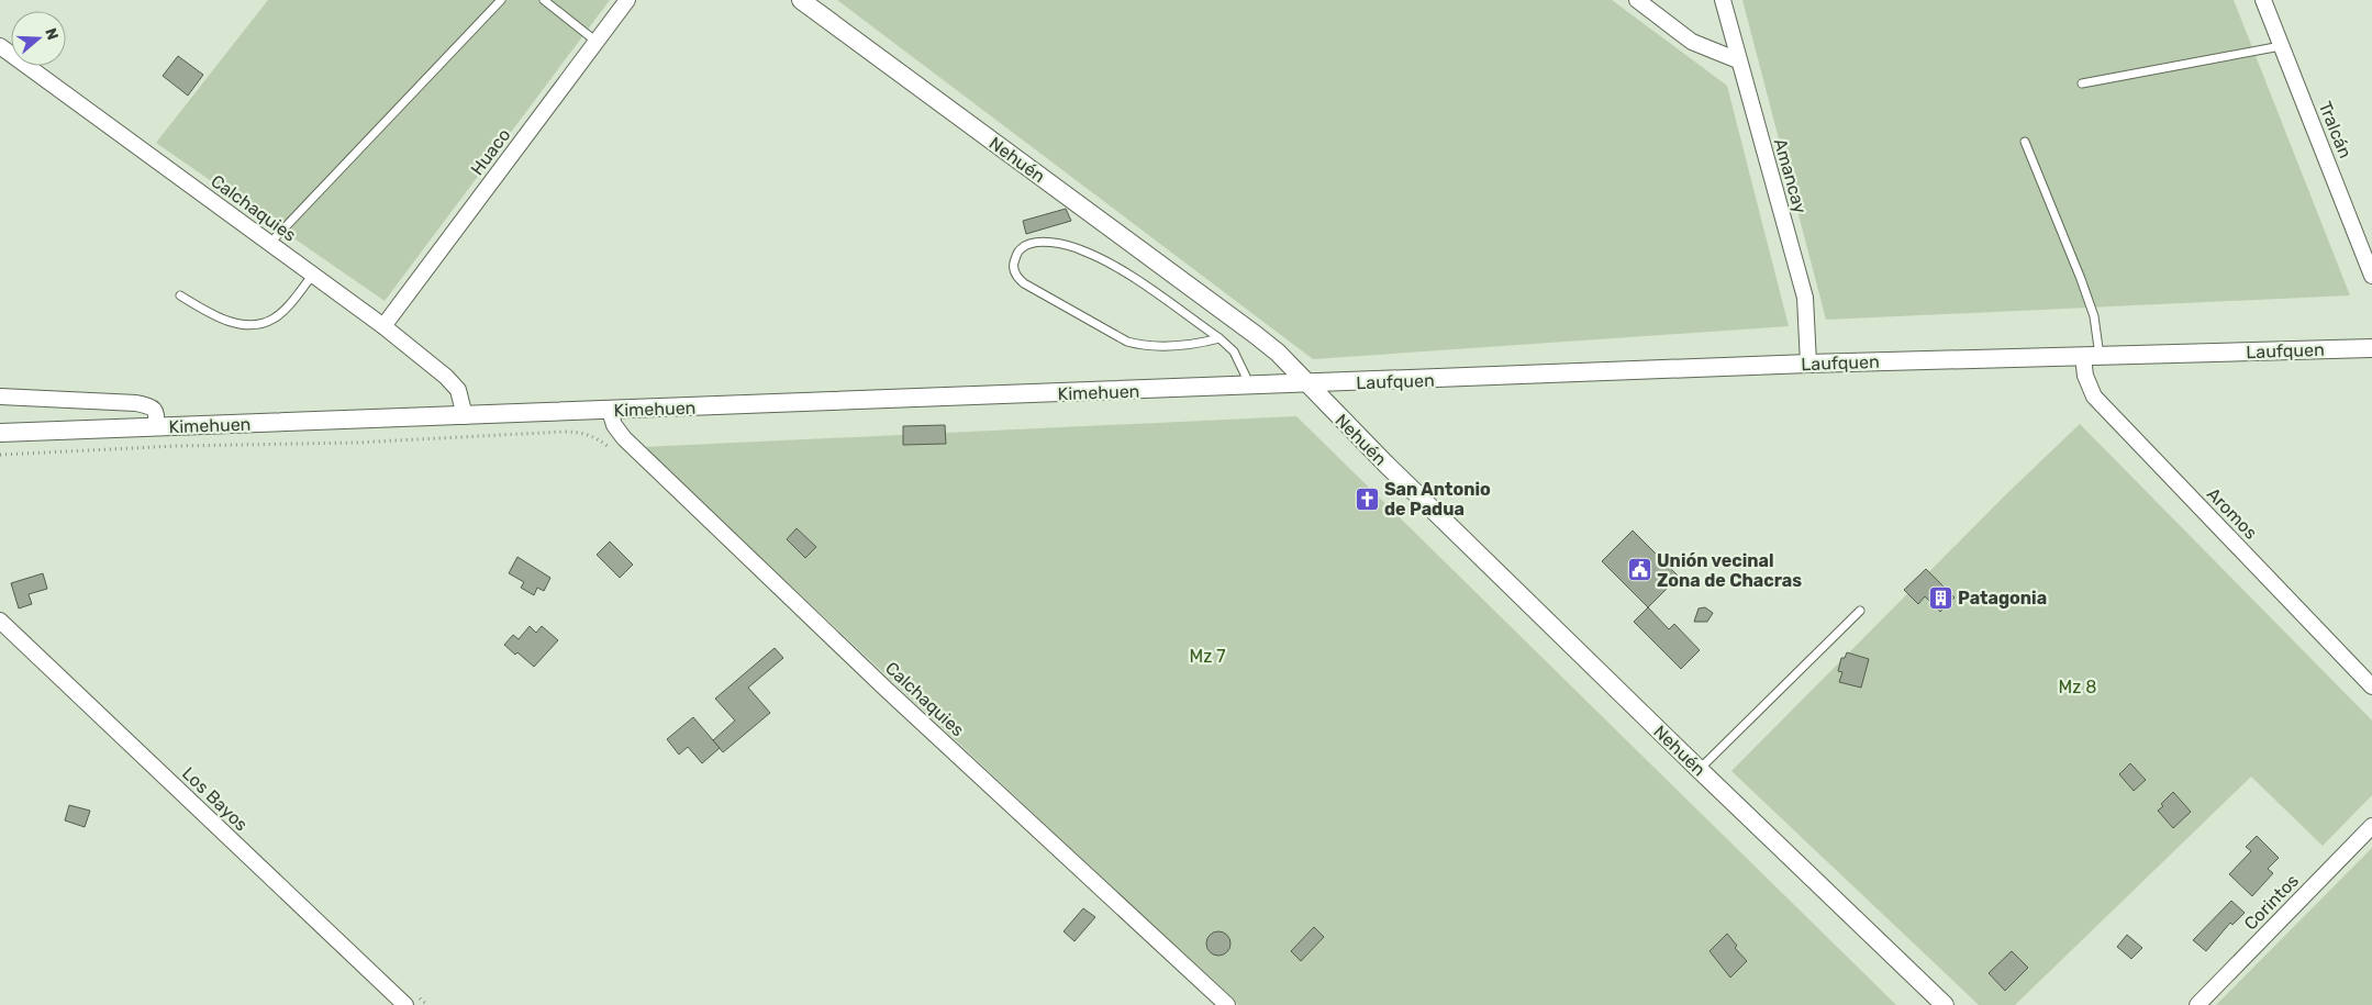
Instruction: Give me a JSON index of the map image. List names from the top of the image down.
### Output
{
  "streets": {
    "street": [
      "Tralcán",
      "Huaco",
      "Nehuén",
      "Amancay",
      "Calchaquies",
      "Laufquen",
      "Kimehuen",
      "Aromos",
      "Los Bayos",
      "Corintos"
    ]
  },
  "crossings": [
    ["Huaco", "Calchaquies"],
    ["Nehuén", "Laufquen"],
    ["Nehuén", "Kimehuen"],
    ["Amancay", "Laufquen"],
    ["Calchaquies", "Kimehuen"],
    ["Laufquen", "Kimehuen"],
    ["Laufquen", "Aromos"]
  ],
  "parks": ["Mz 7", "Mz 8"],
  "places": {
    "church": ["San Antonio de Padua"],
    "public building": ["Unión vecinal Zona de Chacras"],
    "building": ["Patagonia"]
  },
  "north": "right"
}
